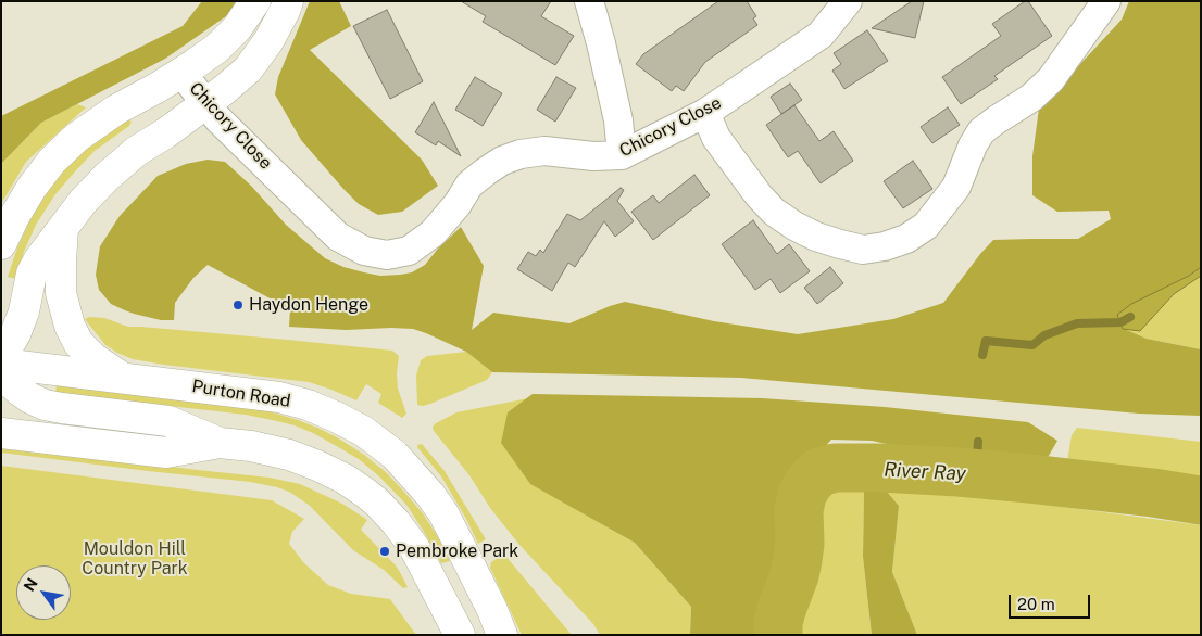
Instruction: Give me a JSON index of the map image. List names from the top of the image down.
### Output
{
  "streets": {
    "main road": ["Purton Road"],
    "street": ["Chicory Close"]
  },
  "water": ["River Ray"],
  "parks": ["Mouldon Hill Country Park"],
  "places": ["Haydon Henge", "Pembroke Park"],
  "scale_bar": "20 m",
  "north": "top left"
}
